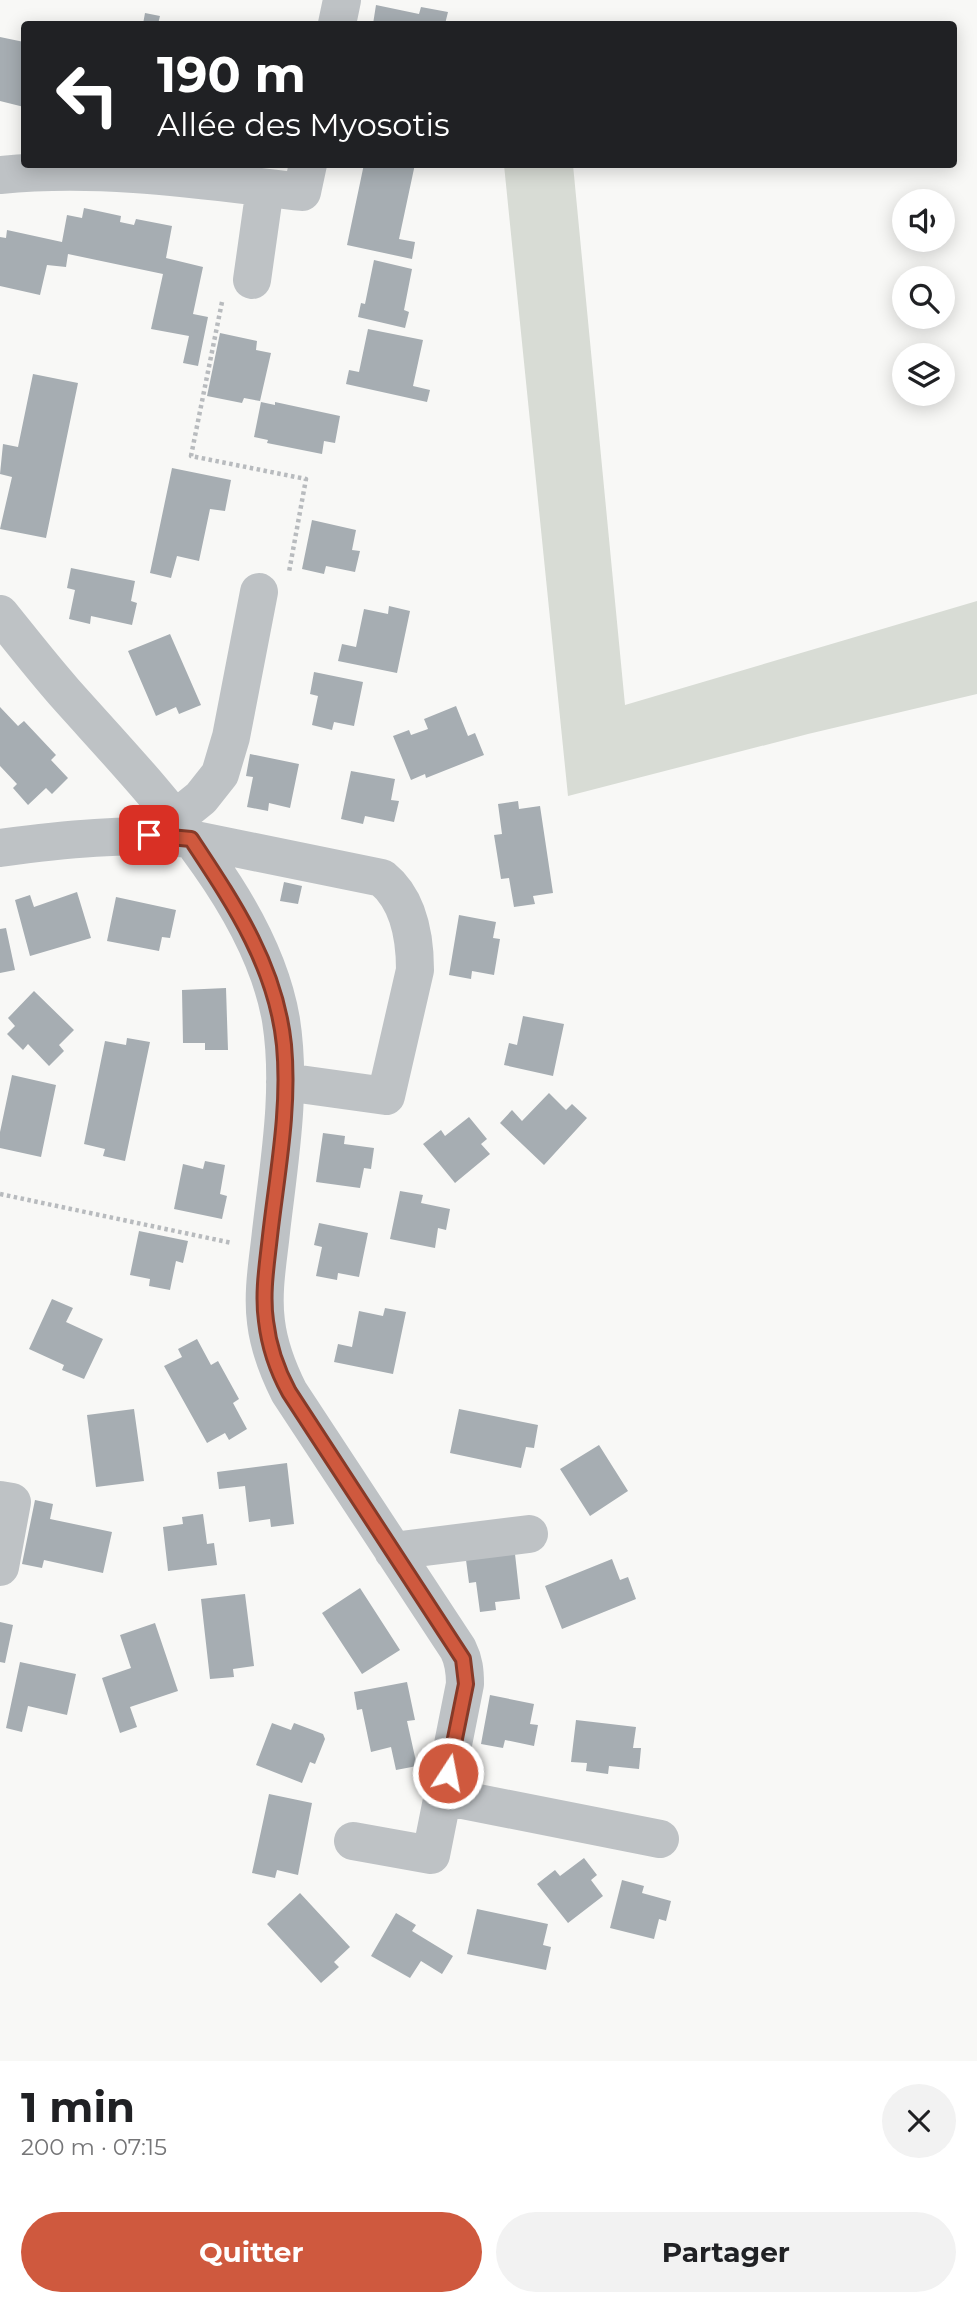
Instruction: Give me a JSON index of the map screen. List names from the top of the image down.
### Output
{
  "page": {
    "turn": ["190 m", "Allée des Myosotis"],
    "heading": ["1 min", "200 m · 07:15"],
    "buttons": ["Quitter", "Partager"]
  }
}
